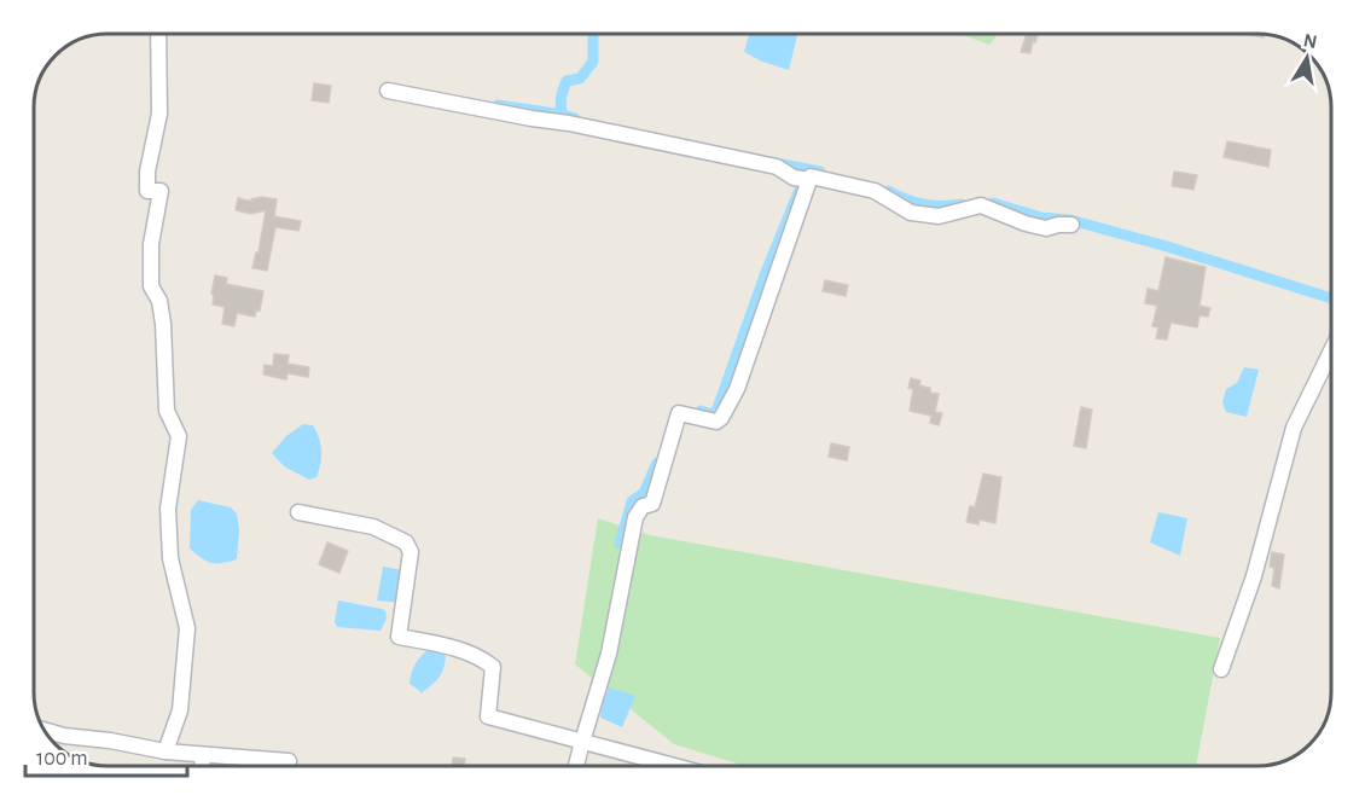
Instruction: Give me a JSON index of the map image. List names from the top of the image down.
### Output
{
  "scale_bar": "100 m",
  "north": "top"
}
